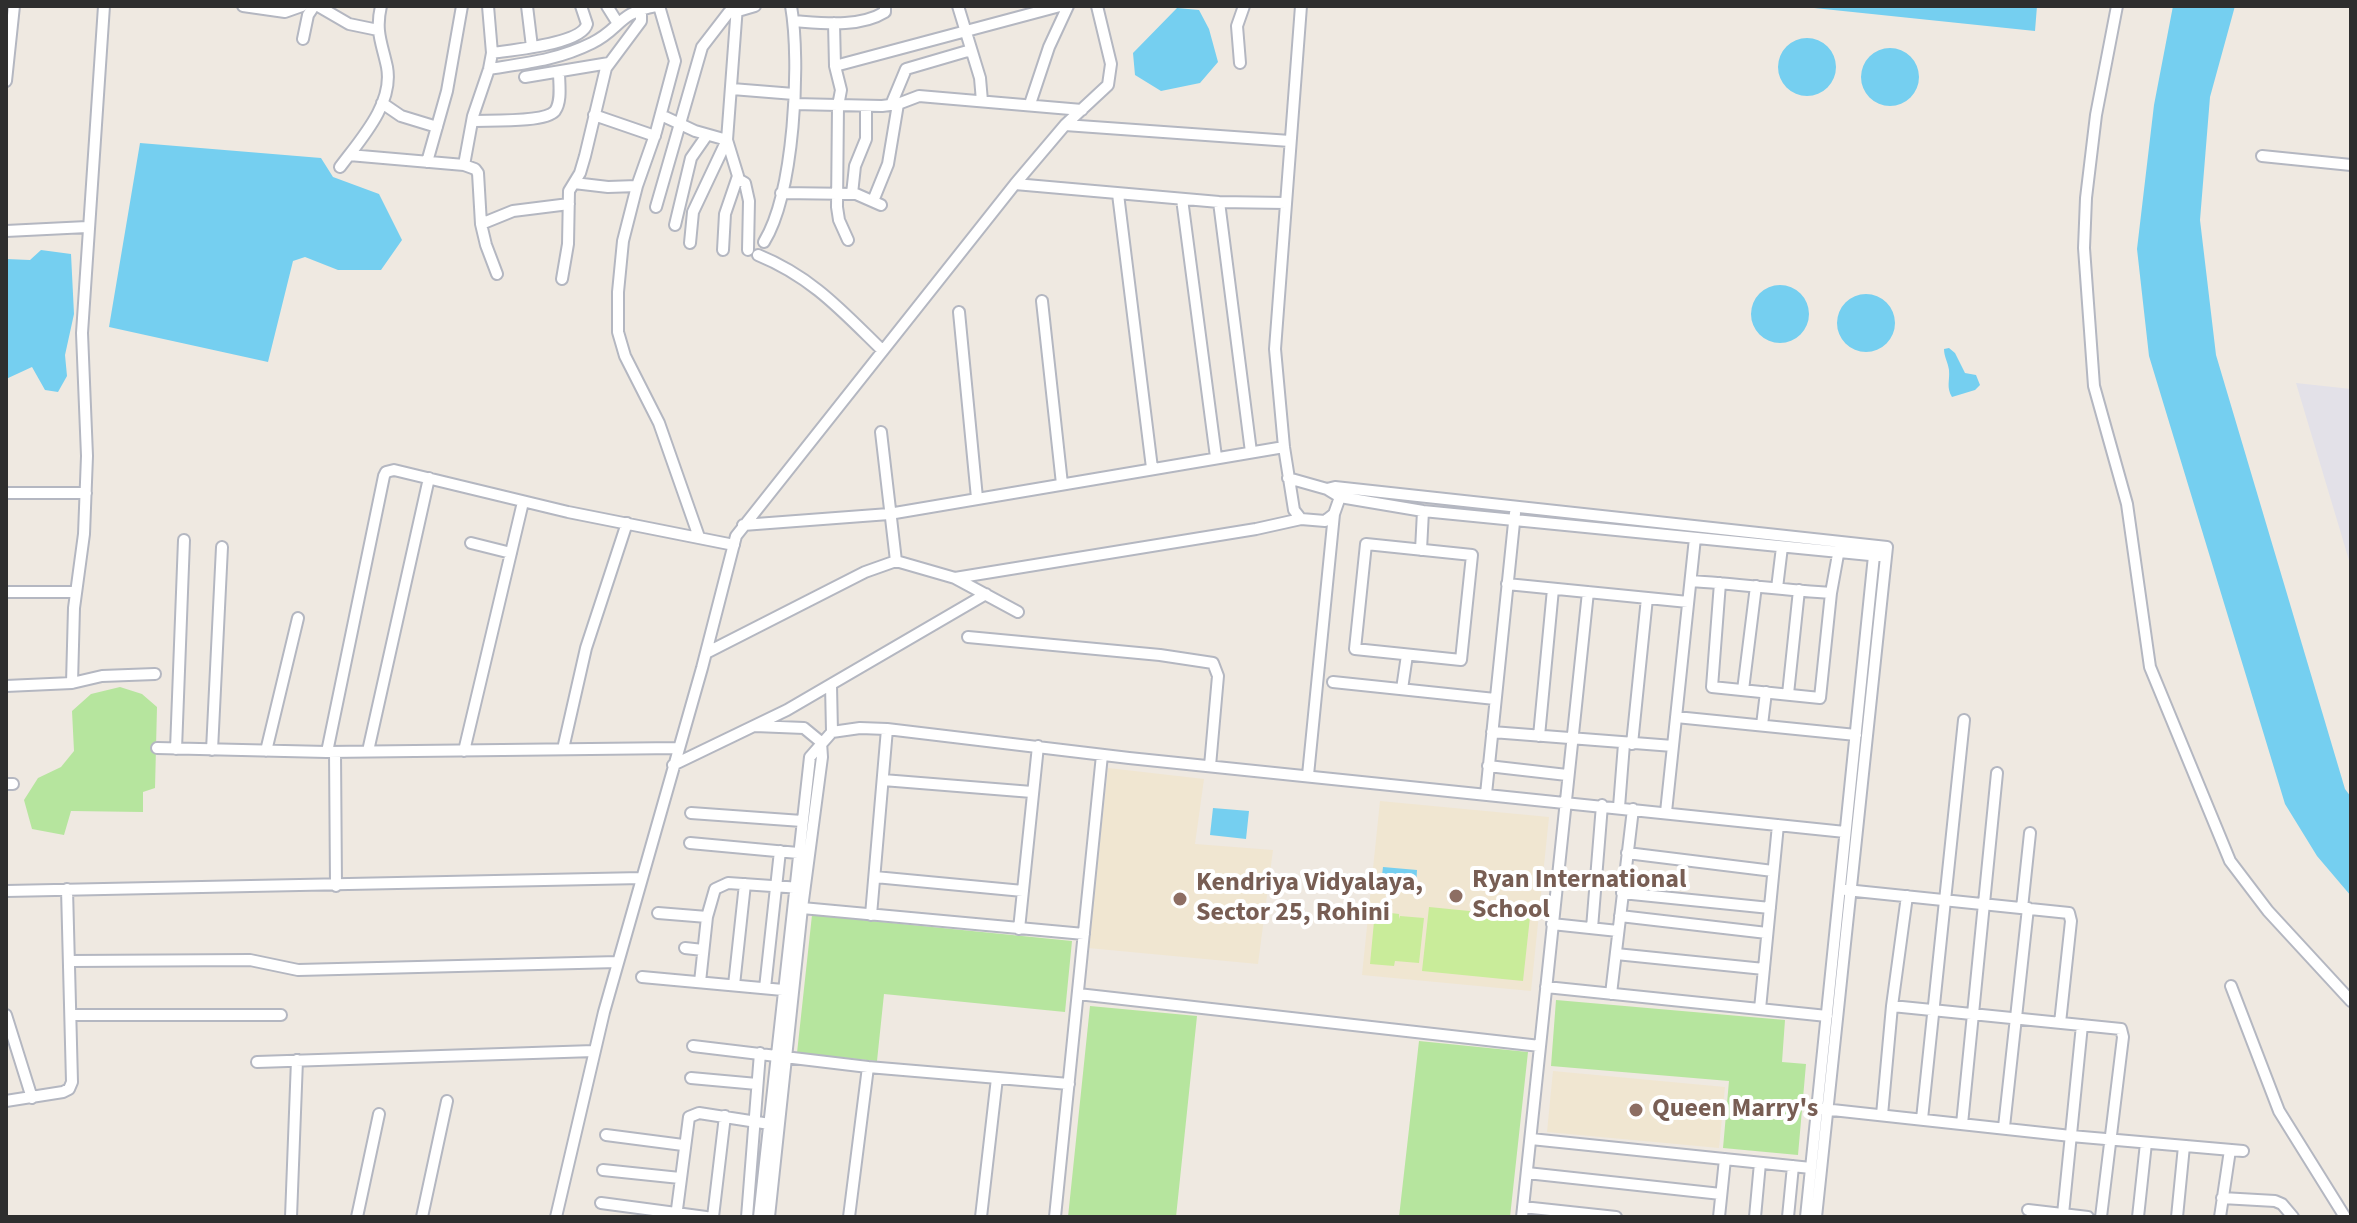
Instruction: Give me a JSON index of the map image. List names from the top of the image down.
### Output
{
  "places": ["Ryan International School", "Kendriya Vidyalaya, Sector 25, Rohini", "Queen Marry's"]
}
